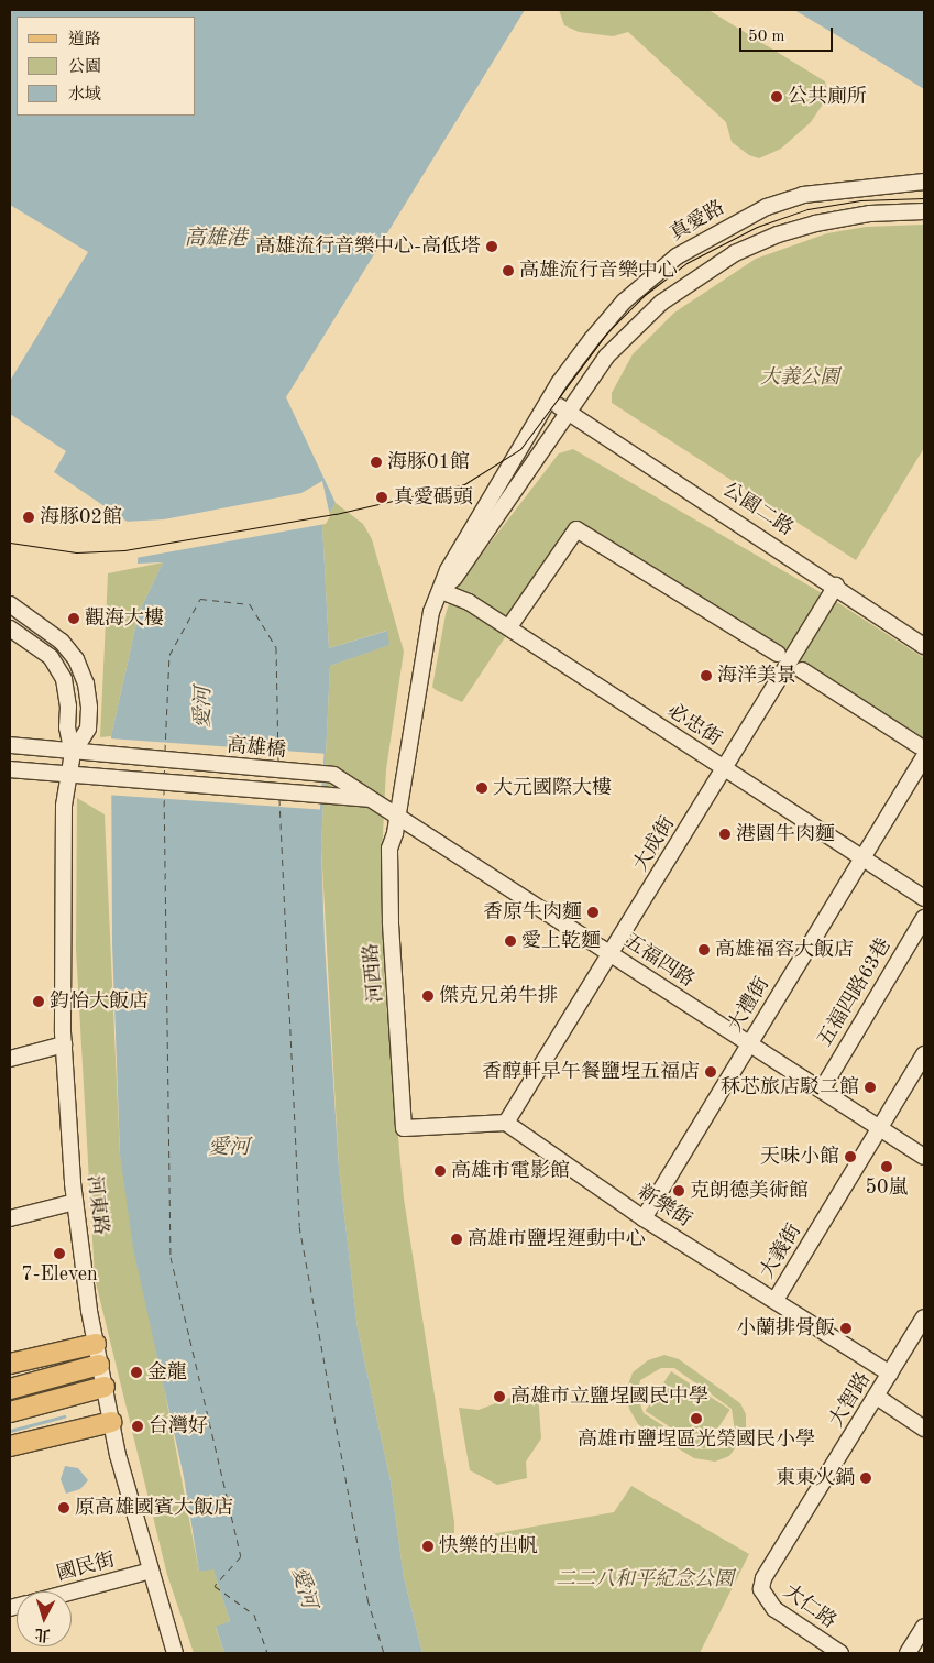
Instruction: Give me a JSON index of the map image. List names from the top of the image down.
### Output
{
  "streets": {
    "street": [
      "真愛路",
      "公園二路",
      "必忠街",
      "高雄橋",
      "大成街",
      "五福四路",
      "河西路",
      "五福四路63巷",
      "大禮街",
      "河東路",
      "新樂街",
      "大義街",
      "大智路",
      "國民街",
      "大仁路"
    ]
  },
  "crossings": [
    ["真愛路", "公園二路"],
    ["公園二路", "大成街"],
    ["必忠街", "大成街"],
    ["必忠街", "大禮街"],
    ["高雄橋", "五福四路"],
    ["高雄橋", "河東路"],
    ["大成街", "五福四路"],
    ["大成街", "河西路"],
    ["大成街", "新樂街"],
    ["五福四路", "河西路"],
    ["五福四路", "五福四路63巷"],
    ["五福四路", "大禮街"],
    ["五福四路", "大義街"],
    ["河西路", "新樂街"],
    ["大禮街", "新樂街"],
    ["河東路", "國民街"],
    ["新樂街", "大義街"],
    ["新樂街", "大智路"],
    ["大智路", "大仁路"]
  ],
  "water": ["高雄港", "愛河"],
  "parks": ["大義公園", "二二八和平紀念公園"],
  "places": [
    "公共廁所",
    "高雄流行音樂中心-高低塔",
    "高雄流行音樂中心",
    "海豚01館",
    "真愛碼頭",
    "海豚02館",
    "觀海大樓",
    "海洋美景",
    "大元國際大樓",
    "港園牛肉麵",
    "香原牛肉麵",
    "愛上乾麵",
    "高雄福容大飯店",
    "傑克兄弟牛排",
    "鈞怡大飯店",
    "香醇軒早午餐鹽埕五福店",
    "秝芯旅店駁二館",
    "天味小館",
    "50嵐",
    "高雄市電影館",
    "克朗德美術館",
    "高雄市鹽埕運動中心",
    "7-Eleven",
    "小蘭排骨飯",
    "金龍",
    "高雄市立鹽埕國民中學",
    "高雄市鹽埕區光榮國民小學",
    "台灣好",
    "東東火鍋",
    "原高雄國賓大飯店",
    "快樂的出帆"
  ],
  "legend": ["道路", "公園", "水域"],
  "scale_bar": "50 m",
  "north": "bottom"
}
